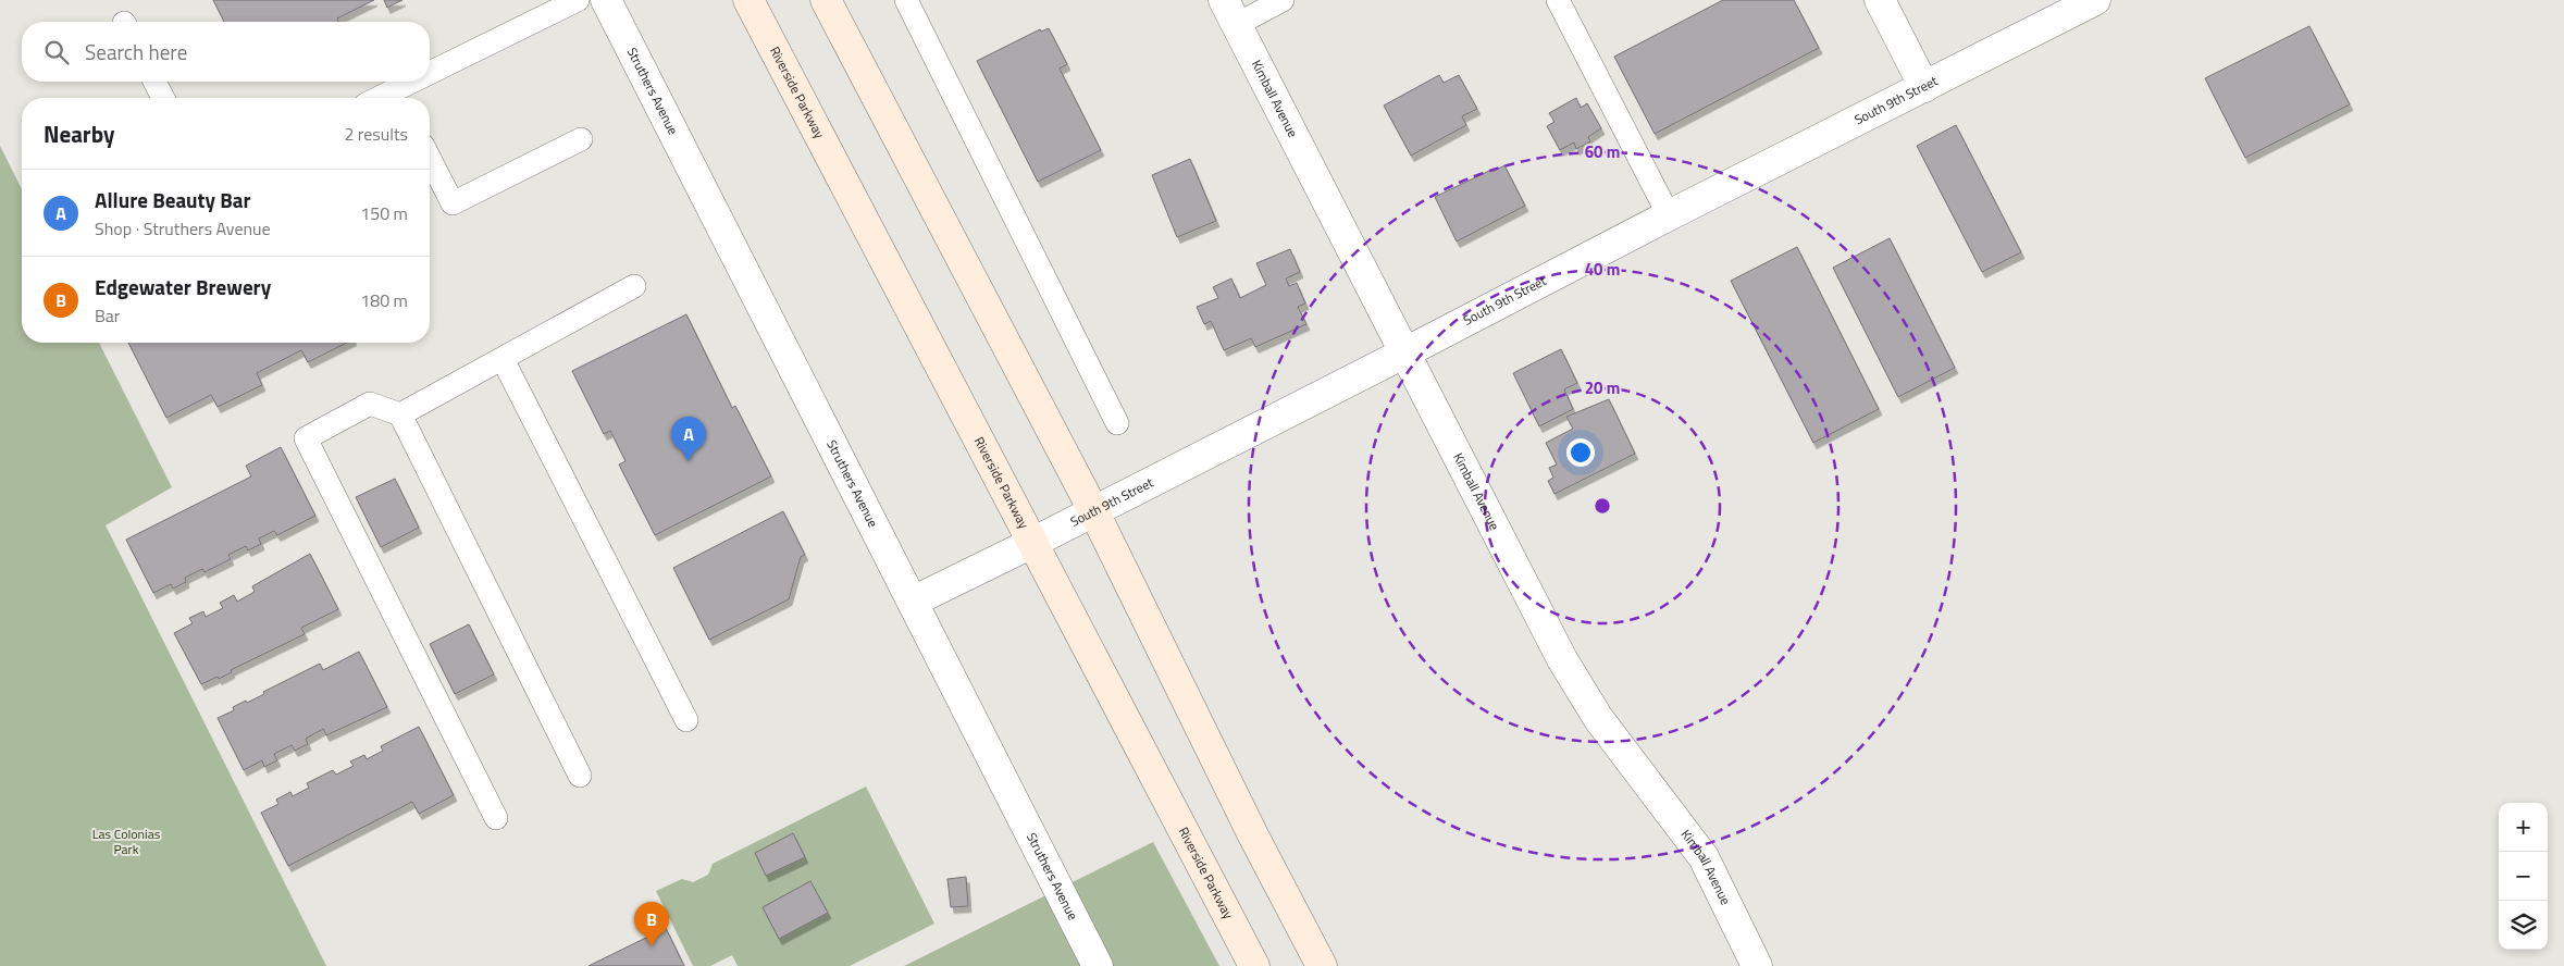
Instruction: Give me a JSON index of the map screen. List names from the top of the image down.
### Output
{
  "streets": {
    "main road": ["Riverside Parkway"],
    "street": ["Struthers Avenue", "Kimball Avenue", "South 9th Street"]
  },
  "crossings": [
    ["Struthers Avenue", "South 9th Street"],
    ["Riverside Parkway", "South 9th Street"],
    ["Kimball Avenue", "South 9th Street"]
  ],
  "parks": ["Las Colonias Park"],
  "page": {
    "search": "Search here",
    "heading": ["Nearby", "2 results"],
    "list": [
      {
        "mark": "A",
        "name": "Allure Beauty Bar",
        "note": "Shop · Struthers Avenue",
        "value": "150 m"
      },
      {
        "mark": "B",
        "name": "Edgewater Brewery",
        "note": "Bar",
        "value": "180 m"
      }
    ],
    "pins": ["A", "B"],
    "map_buttons": ["+", "−"]
  },
  "rings": ["60 m", "40 m", "20 m"]
}
